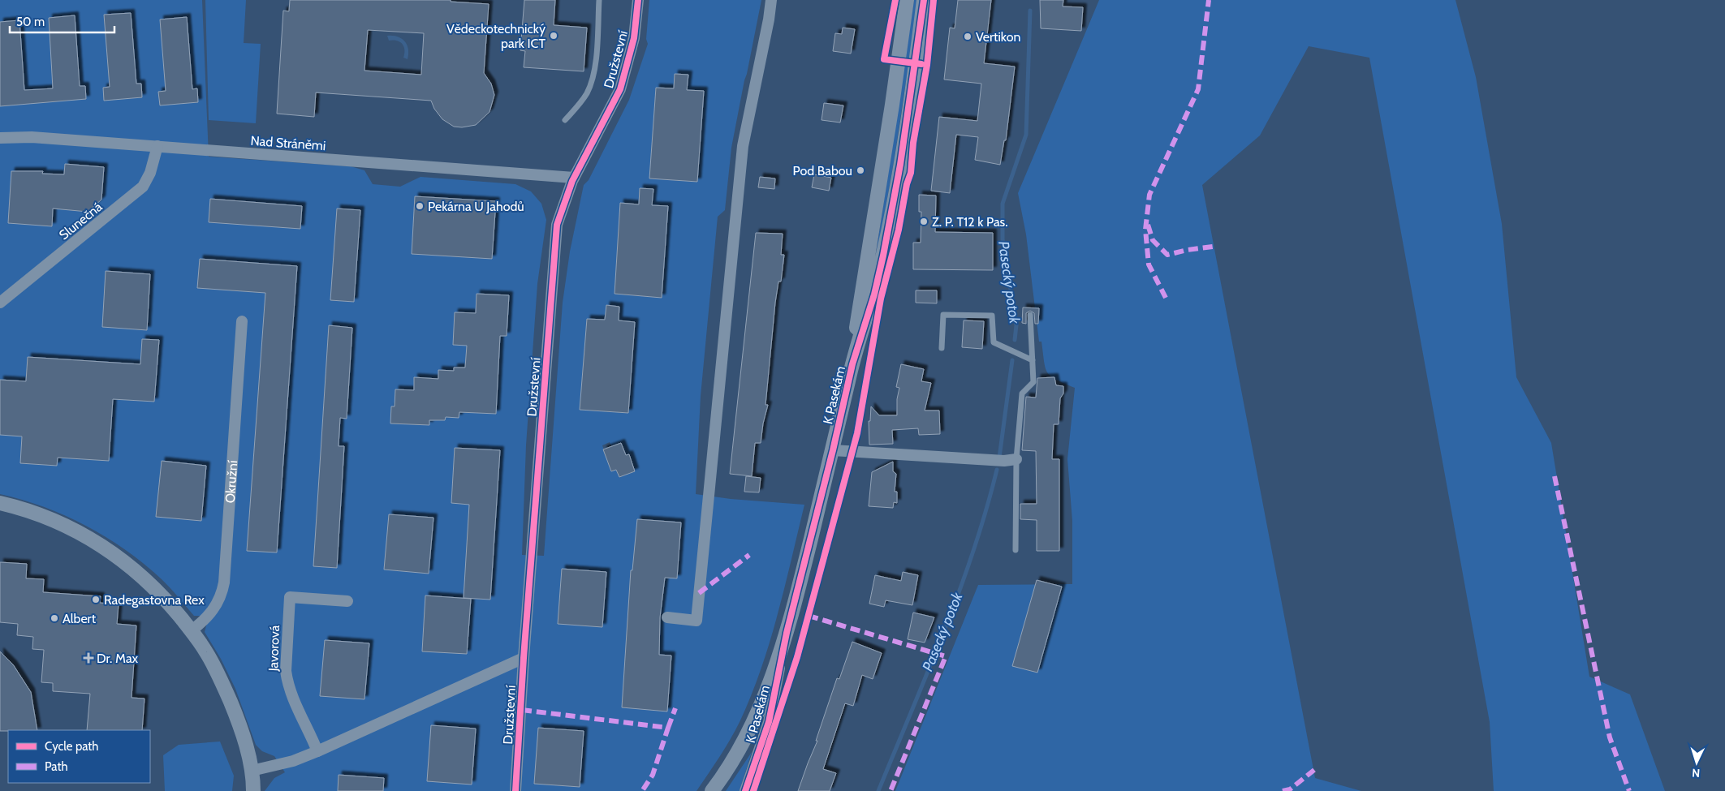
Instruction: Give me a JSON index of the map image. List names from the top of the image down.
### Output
{
  "streets": {
    "street": [
      "Družstevní",
      "Nad Stráněmi",
      "Slunečná",
      "K Pasekám",
      "Okružní",
      "Javorová"
    ]
  },
  "crossings": [
    ["Družstevní", "Nad Stráněmi"],
    ["Družstevní", "Javorová"],
    ["Nad Stráněmi", "Slunečná"]
  ],
  "water": ["Pasecký potok"],
  "places": {
    "other": [
      "Vědeckotechnický park ICT",
      "Vertikon",
      "Pod Babou",
      "Pekárna U Jahodů",
      "Z. P. T12 k Pas.",
      "Radegastovna Rex",
      "Albert"
    ],
    "health": ["Dr. Max"]
  },
  "legend": ["Cycle path", "Path"],
  "scale_bar": "50 m",
  "north": "bottom"
}
